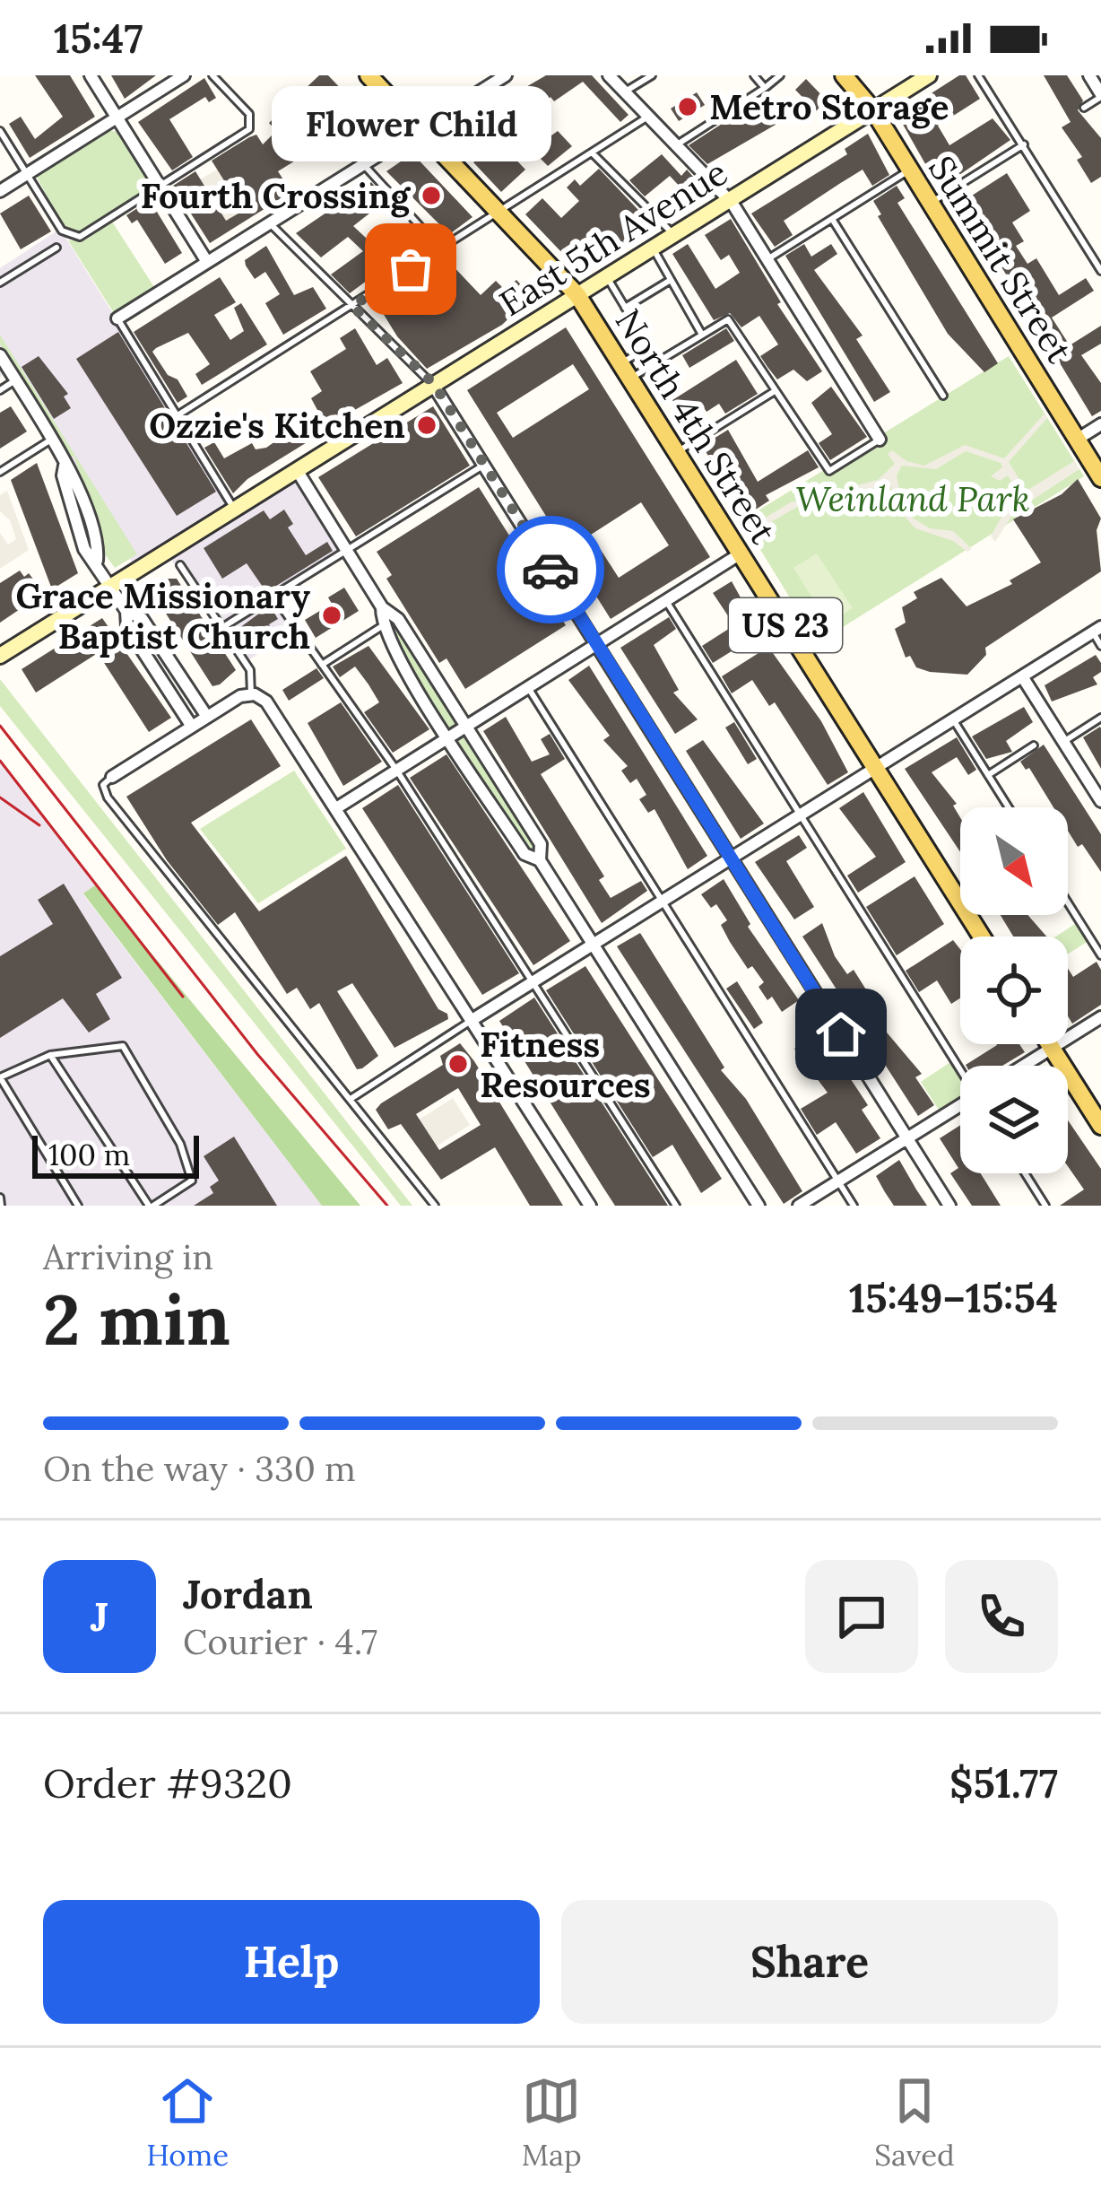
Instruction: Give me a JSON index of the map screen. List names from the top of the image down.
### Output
{
  "streets": {
    "main road": [
      "East 5th Avenue",
      "Summit Street",
      "North 4th Street",
      "US 23"
    ]
  },
  "crossings": [
    ["East 5th Avenue", "Summit Street"],
    ["East 5th Avenue", "North 4th Street"]
  ],
  "parks": ["Weinland Park"],
  "places": [
    "Metro Storage",
    "Fourth Crossing",
    "Flower Child",
    "Ozzie's Kitchen",
    "Grace Missionary Baptist Church",
    "Fitness Resources"
  ],
  "scale_bar": "100 m",
  "north": "bottom right",
  "page": {
    "status": "15:47",
    "bubble": "Flower Child",
    "scale": "100 m",
    "heading": ["2 min", "Arriving in", "15:49–15:54"],
    "panel": [
      "Jordan",
      "Courier · 4.7",
      "Order #9320",
      "$51.77"
    ],
    "bar": "On the way · 330 m",
    "round": "J",
    "buttons": ["Help", "Share"],
    "tabs": ["Home", "Map", "Saved"]
  }
}
